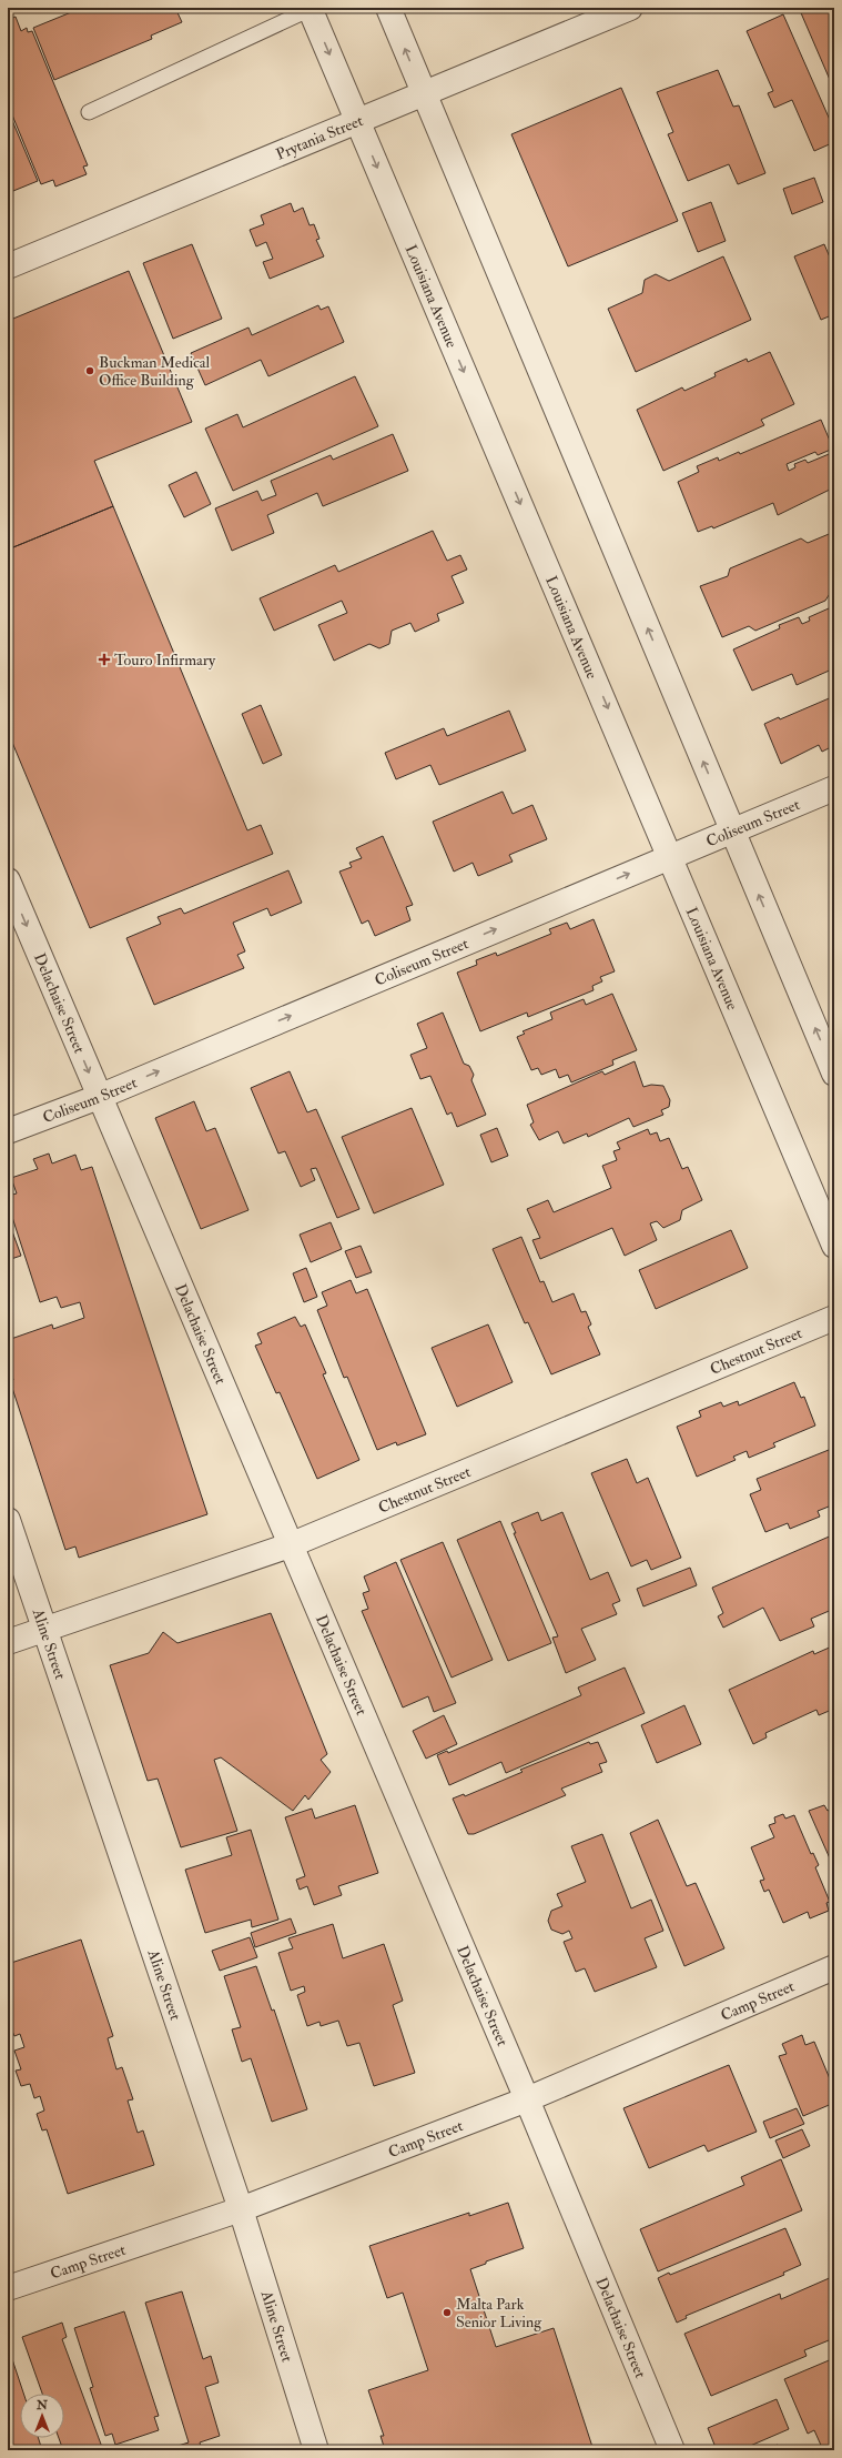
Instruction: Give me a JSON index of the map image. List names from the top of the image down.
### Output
{
  "streets": {
    "street": [
      "Prytania Street",
      "Louisiana Avenue",
      "Coliseum Street",
      "Delachaise Street",
      "Chestnut Street",
      "Aline Street",
      "Camp Street"
    ]
  },
  "crossings": [
    ["Prytania Street", "Louisiana Avenue"],
    ["Louisiana Avenue", "Coliseum Street"],
    ["Coliseum Street", "Delachaise Street"],
    ["Delachaise Street", "Chestnut Street"],
    ["Delachaise Street", "Camp Street"],
    ["Chestnut Street", "Aline Street"],
    ["Aline Street", "Camp Street"]
  ],
  "one_way": ["Coliseum Street"],
  "places": {
    "other": ["Buckman Medical Office Building", "Malta Park Senior Living"],
    "health": ["Touro Infirmary"]
  },
  "north": "top"
}
